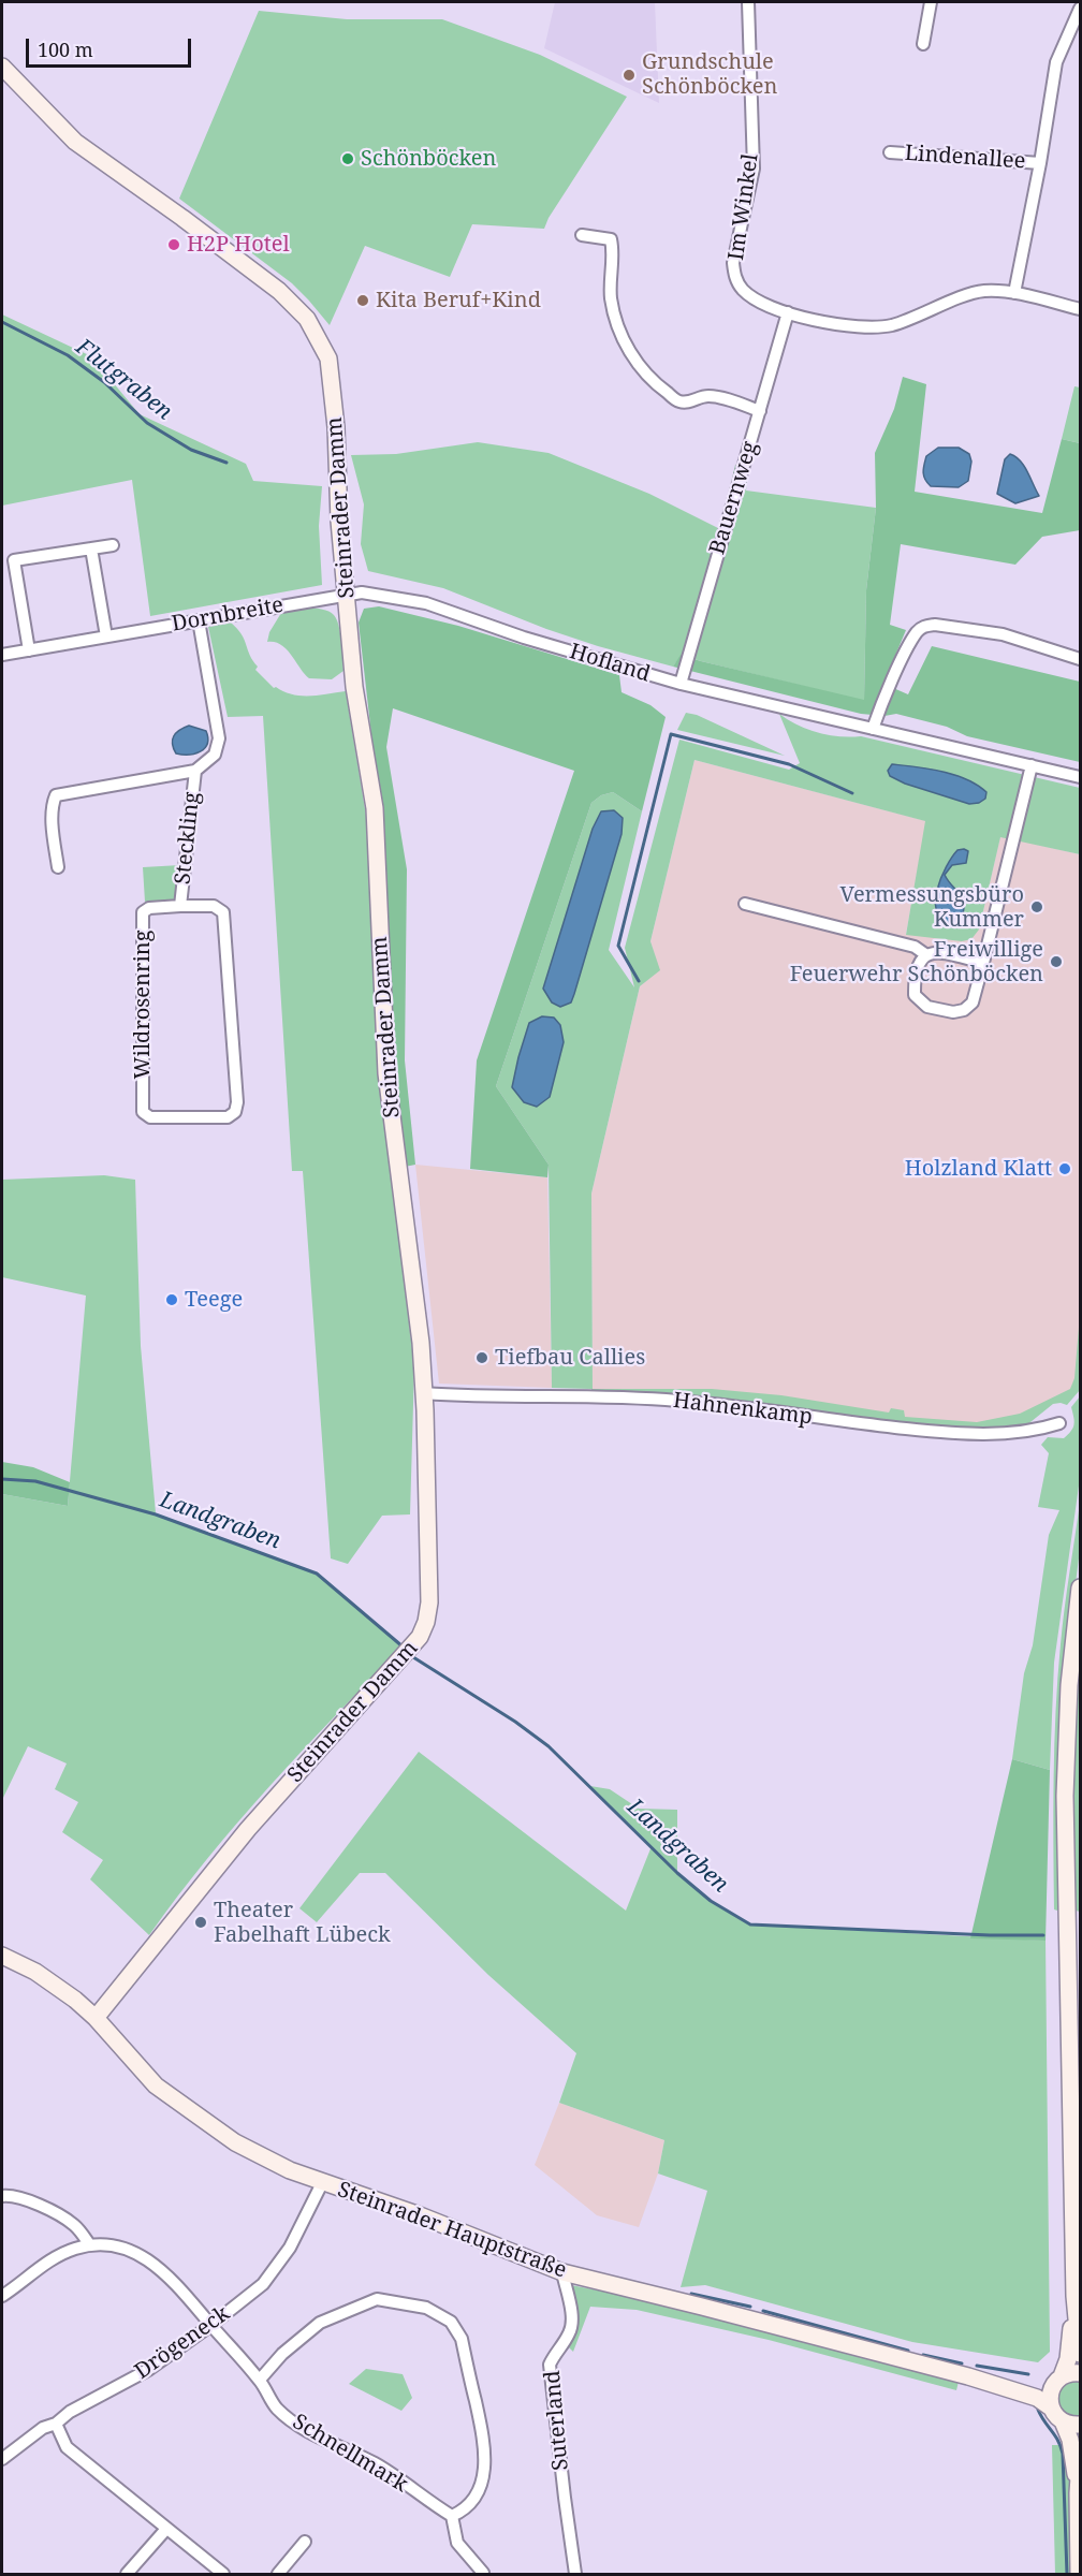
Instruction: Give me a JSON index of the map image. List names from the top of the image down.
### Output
{
  "streets": {
    "main road": ["Steinrader Damm", "Steinrader Hauptstraße"],
    "street": [
      "Lindenallee",
      "Im Winkel",
      "Bauernweg",
      "Dornbreite",
      "Hofland",
      "Steckling",
      "Wildrosenring",
      "Hahnenkamp",
      "Drögeneck",
      "Suterland",
      "Schnellmark"
    ]
  },
  "crossings": [
    ["Lindenallee", "Im Winkel"],
    ["Im Winkel", "Bauernweg"],
    ["Bauernweg", "Hofland"],
    ["Steinrader Damm", "Dornbreite"],
    ["Steinrader Damm", "Hofland"],
    ["Steinrader Damm", "Hahnenkamp"],
    ["Steinrader Damm", "Steinrader Hauptstraße"],
    ["Dornbreite", "Hofland"],
    ["Steckling", "Wildrosenring"],
    ["Steinrader Hauptstraße", "Drögeneck"],
    ["Steinrader Hauptstraße", "Suterland"],
    ["Drögeneck", "Schnellmark"]
  ],
  "water": ["Flutgraben", "Landgraben"],
  "places": [
    "Grundschule Schönböcken",
    "Schönböcken",
    "H2P Hotel",
    "Kita Beruf+Kind",
    "Vermessungsbüro Kummer",
    "Freiwillige Feuerwehr Schönböcken",
    "Holzland Klatt",
    "Teege",
    "Tiefbau Callies",
    "Theater Fabelhaft Lübeck"
  ],
  "scale_bar": "100 m"
}
